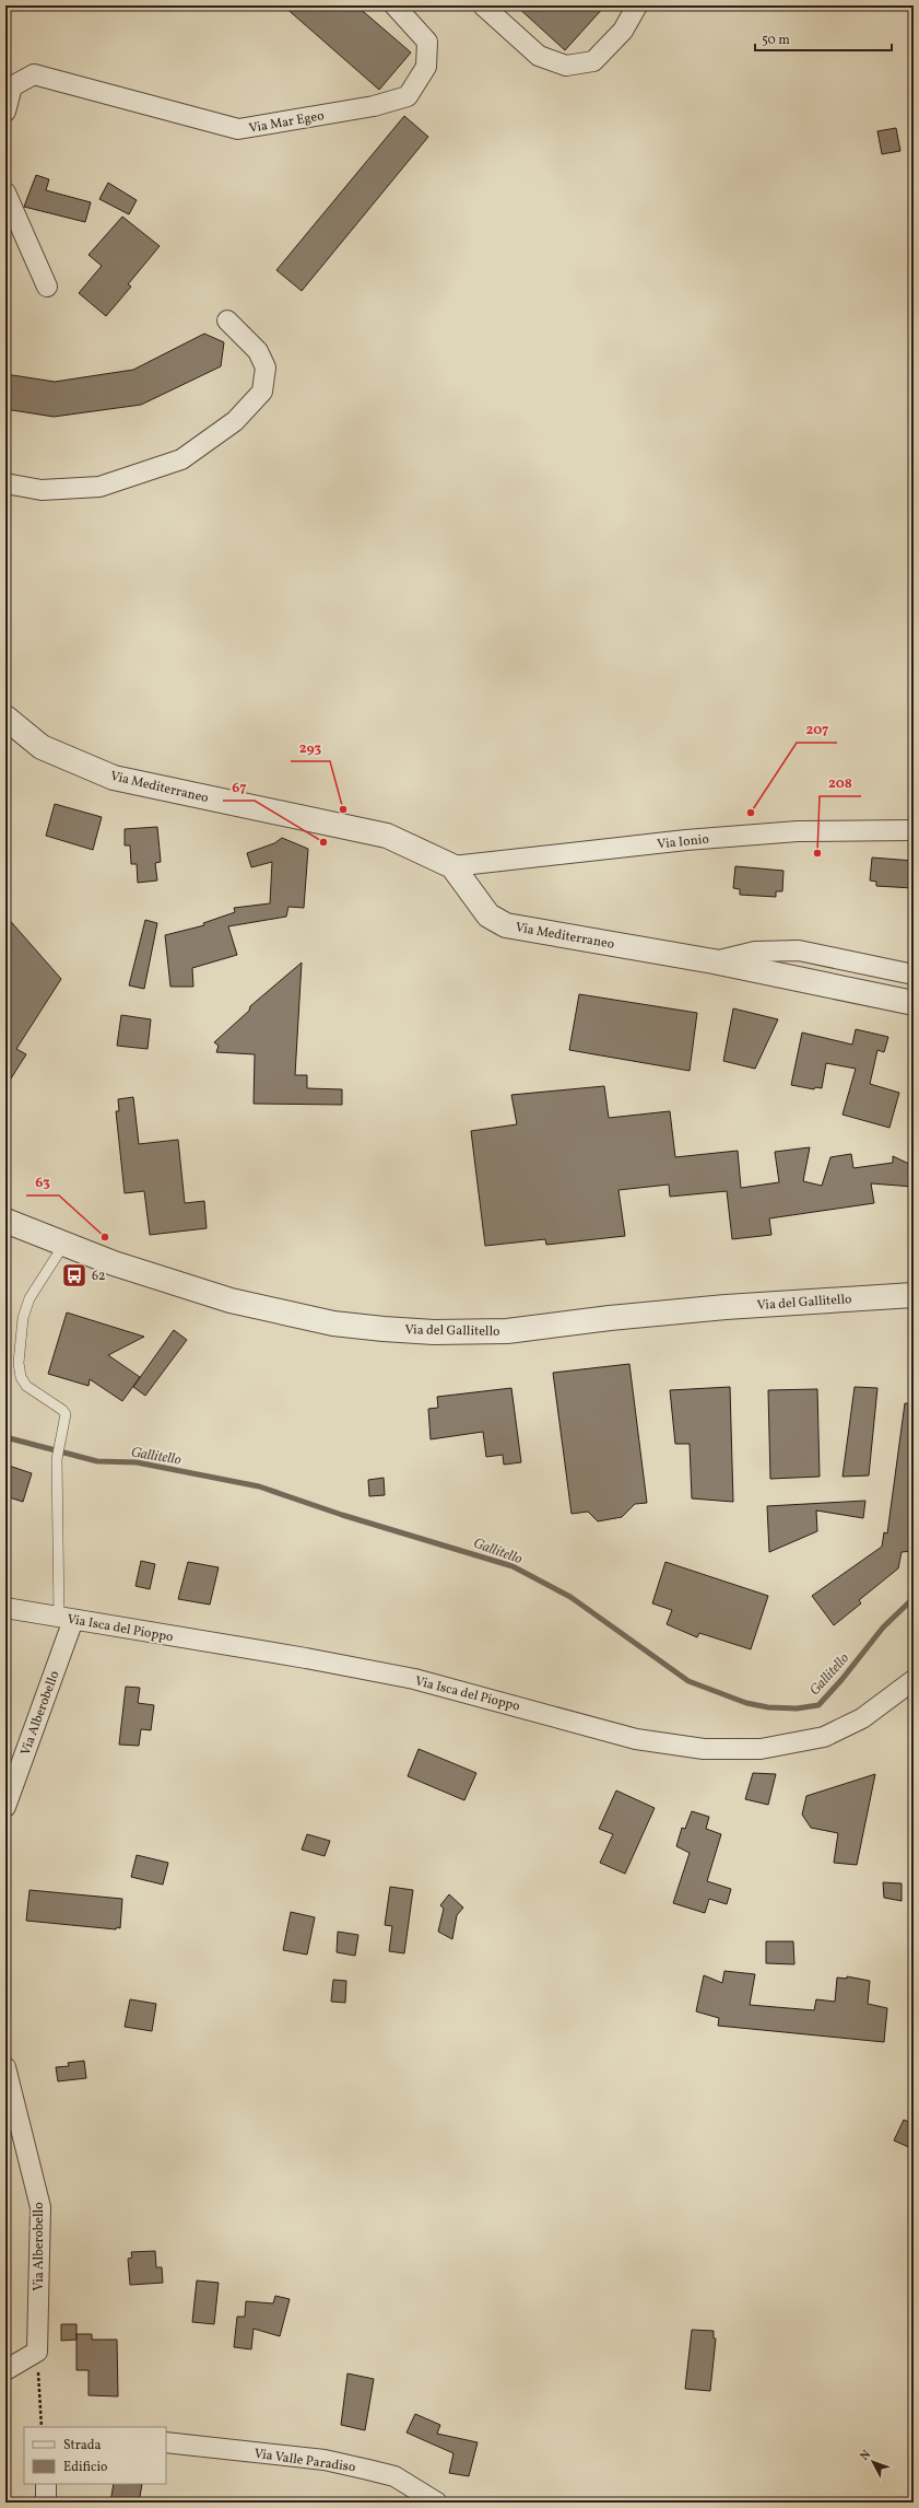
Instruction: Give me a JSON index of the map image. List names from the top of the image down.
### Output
{
  "streets": {
    "street": [
      "Via Mar Egeo",
      "Via Mediterraneo",
      "Via Ionio",
      "Via del Gallitello",
      "Via Isca del Pioppo",
      "Via Alberobello",
      "Via Valle Paradiso"
    ]
  },
  "crossings": [
    ["Via Mediterraneo", "Via Ionio"],
    ["Via Isca del Pioppo", "Via Alberobello"]
  ],
  "water": ["Gallitello"],
  "places": {
    "other": [
      "293",
      "207",
      "67",
      "208",
      "63"
    ],
    "bus stop": ["62"]
  },
  "legend": ["Strada", "Edificio"],
  "scale_bar": "50 m",
  "north": "top left"
}
